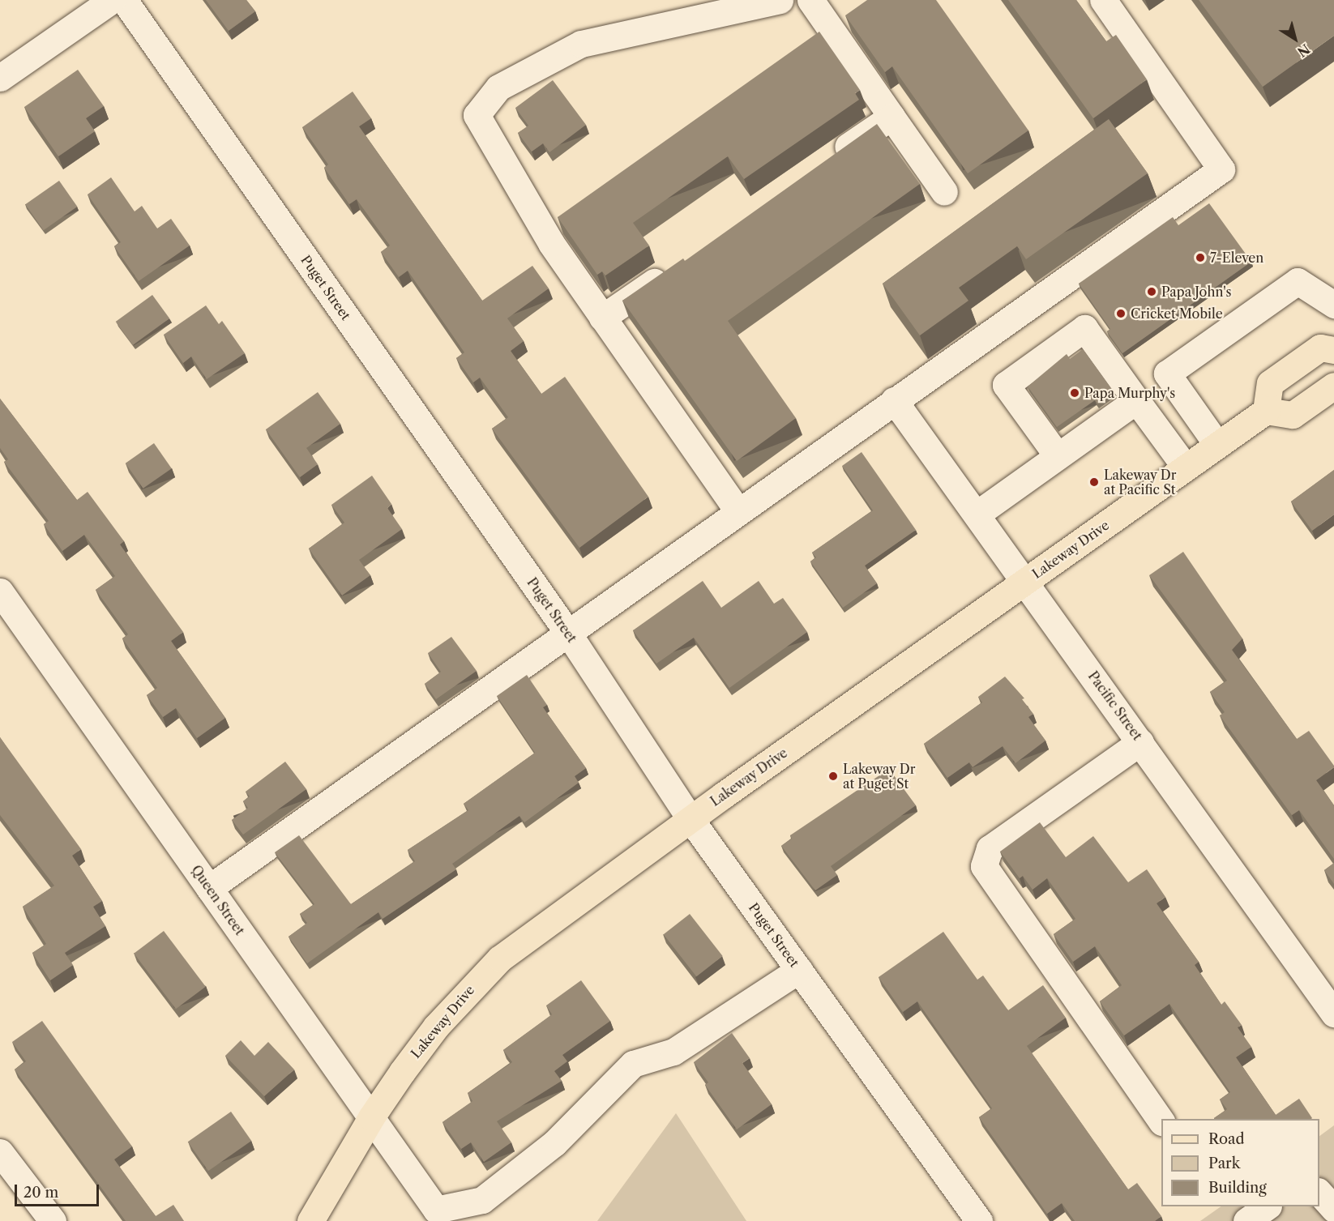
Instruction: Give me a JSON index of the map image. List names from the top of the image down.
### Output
{
  "streets": {
    "main road": ["Lakeway Drive"],
    "street": ["Puget Street", "Pacific Street", "Queen Street"]
  },
  "crossings": [
    ["Puget Street", "Lakeway Drive"],
    ["Puget Street", "Queen Street"],
    ["Lakeway Drive", "Pacific Street"],
    ["Lakeway Drive", "Queen Street"]
  ],
  "places": [
    "7-Eleven",
    "Papa John's",
    "Cricket Mobile",
    "Papa Murphy's",
    "Lakeway Dr at Pacific St",
    "Lakeway Dr at Puget St"
  ],
  "legend": ["Road", "Park", "Building"],
  "scale_bar": "20 m",
  "north": "bottom right"
}
